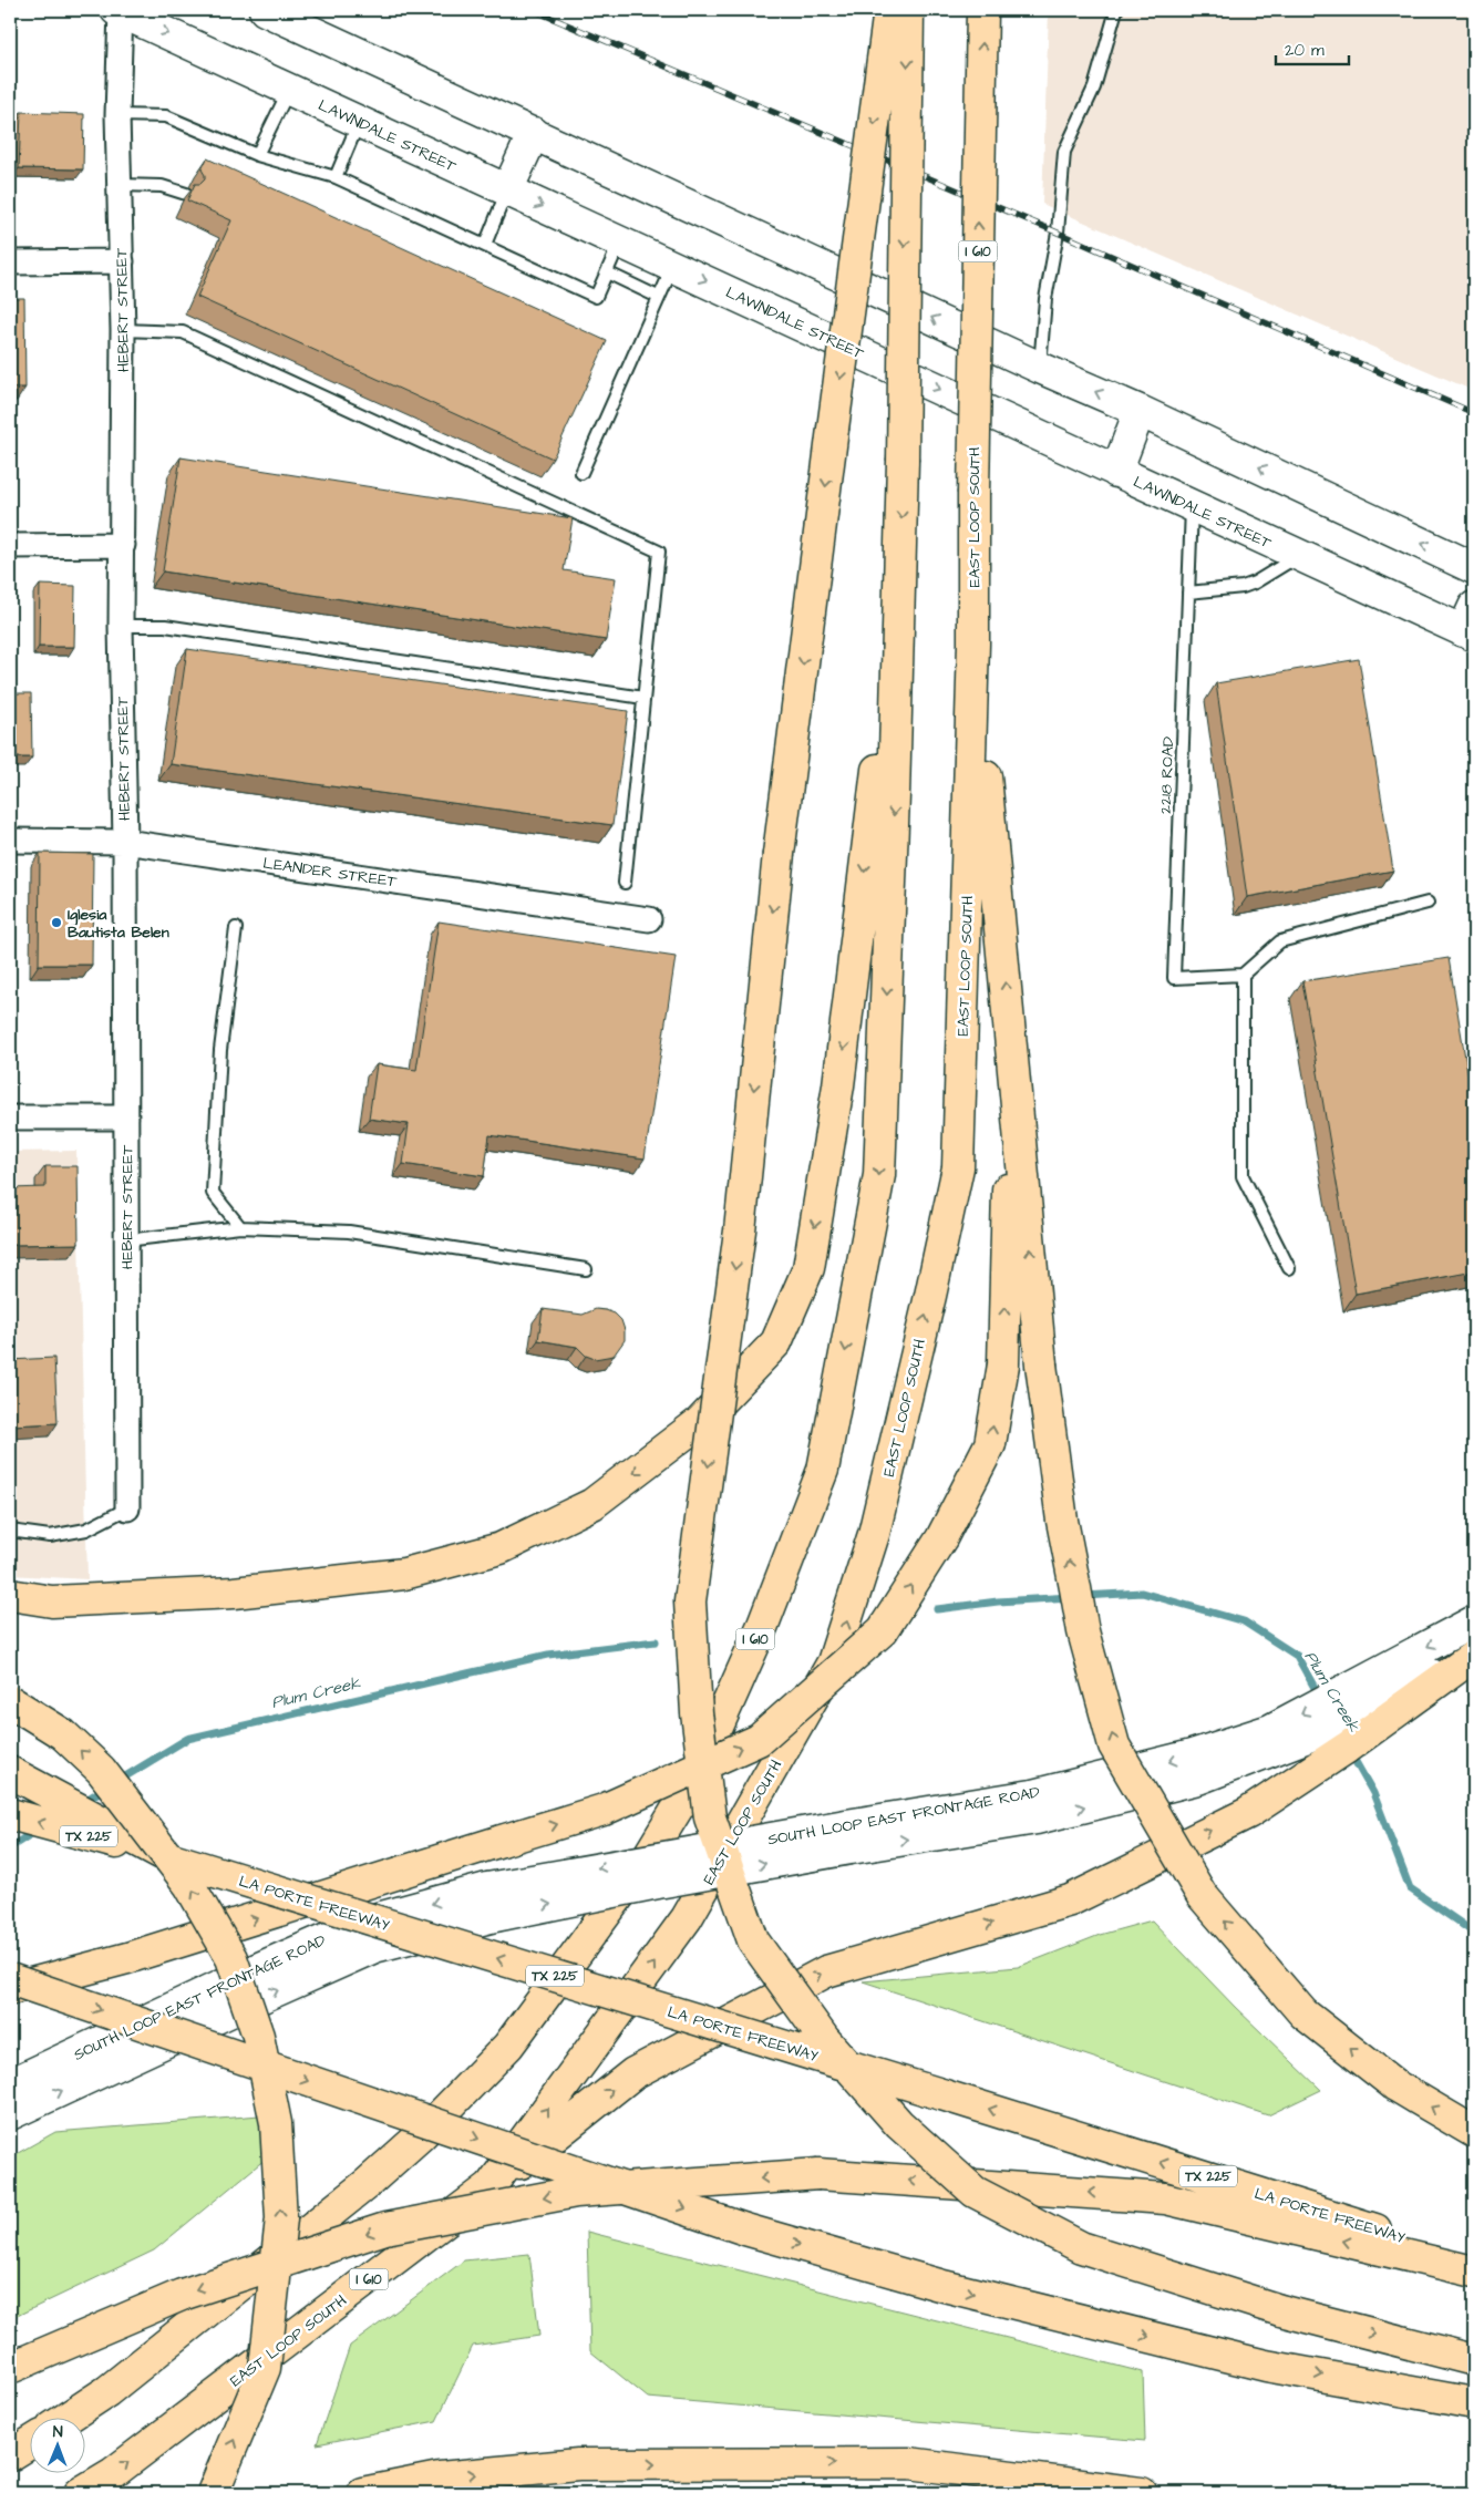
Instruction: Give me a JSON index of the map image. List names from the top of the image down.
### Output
{
  "streets": {
    "highway": [
      "I 610",
      "EAST LOOP SOUTH",
      "TX 225",
      "LA PORTE FREEWAY"
    ],
    "main road": ["LAWNDALE STREET", "SOUTH LOOP EAST FRONTAGE ROAD"],
    "street": ["HEBERT STREET", "LEANDER STREET"],
    "lane": ["2218 ROAD"]
  },
  "crossings": [
    ["LAWNDALE STREET", "HEBERT STREET"],
    ["LAWNDALE STREET", "2218 ROAD"],
    ["HEBERT STREET", "LEANDER STREET"]
  ],
  "water": ["Plum Creek"],
  "places": ["Iglesia Bautista Belen"],
  "scale_bar": "20 m",
  "north": "top"
}
